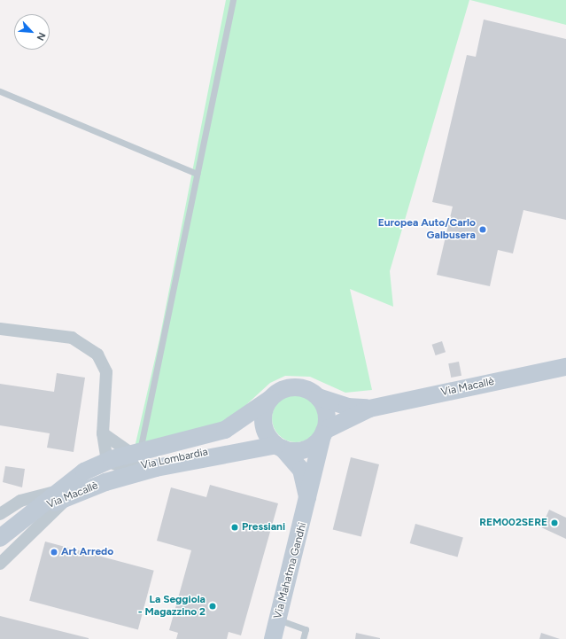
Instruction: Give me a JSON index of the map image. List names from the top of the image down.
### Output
{
  "streets": {
    "street": ["Via Macallè", "Via Lombardia", "Via Mahatma Gandhi"]
  },
  "crossings": [
    ["Via Macallè", "Via Lombardia"],
    ["Via Macallè", "Via Mahatma Gandhi"]
  ],
  "places": [
    "Europea Auto/Carlo Galbusera",
    "REM002SERE",
    "Pressiani",
    "Art Arredo",
    "La Seggiola - Magazzino 2"
  ],
  "north": "bottom right"
}
